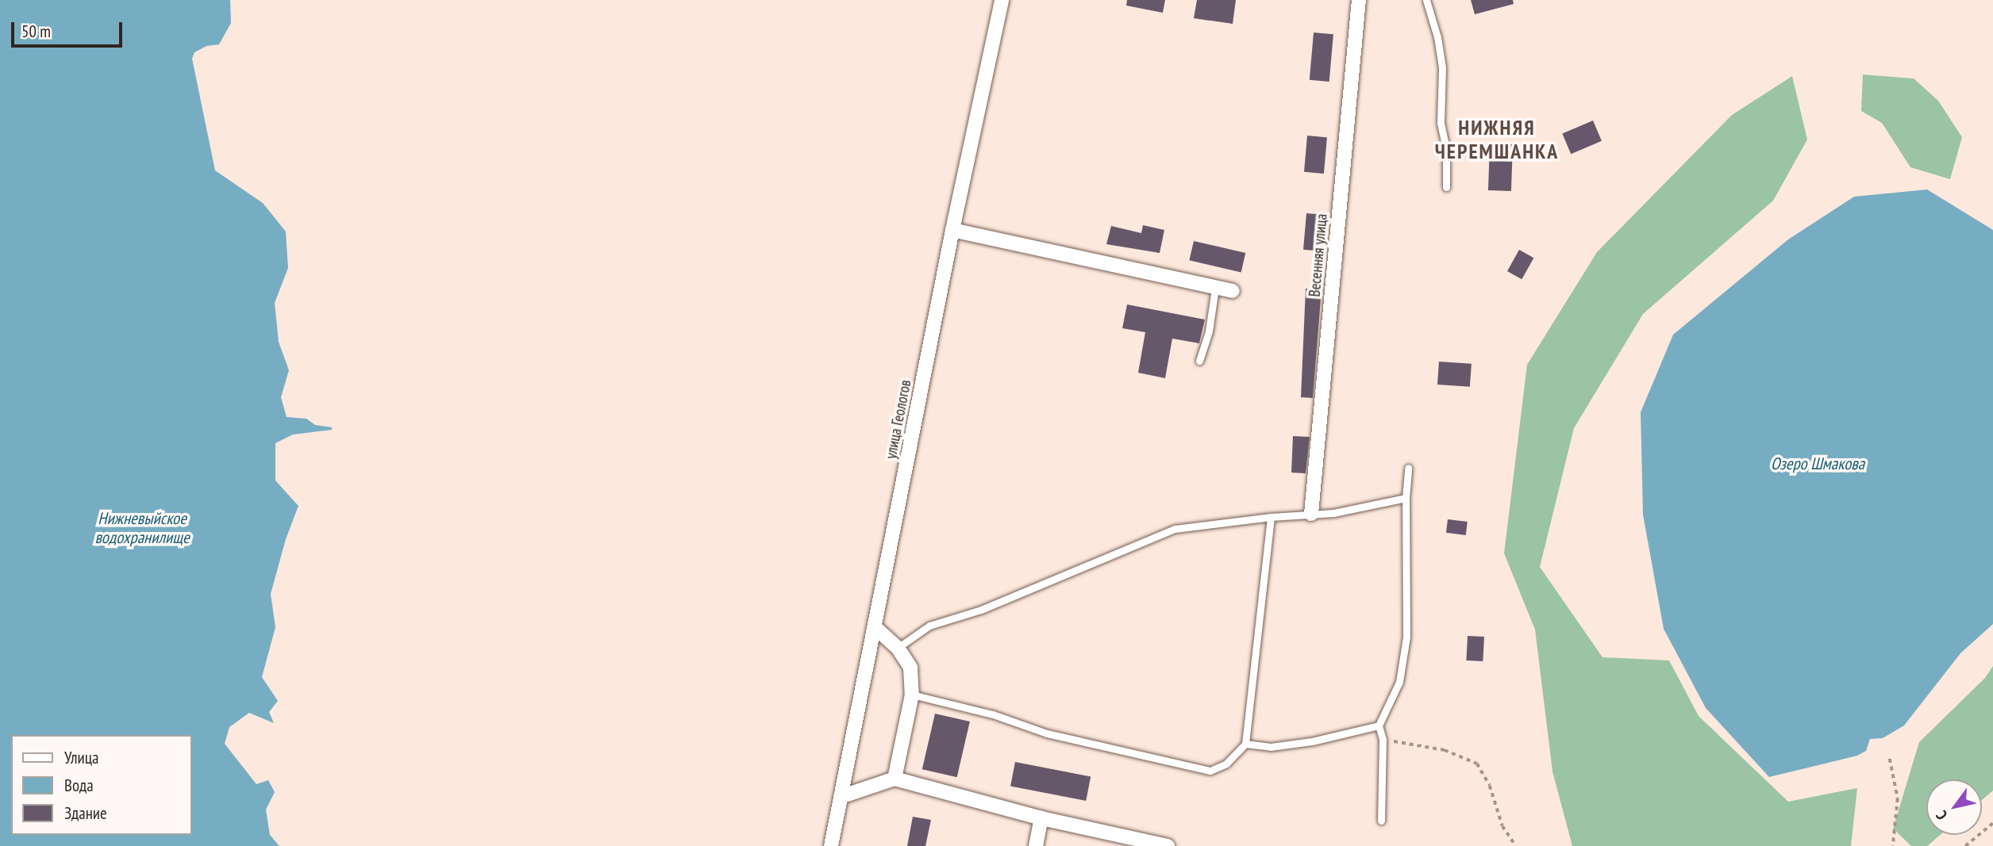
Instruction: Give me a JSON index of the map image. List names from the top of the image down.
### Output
{
  "streets": {
    "street": ["Весенняя улица", "улица Геологов"]
  },
  "districts": ["НИЖНЯЯ ЧЕРЕМШАНКА"],
  "water": ["Озеро Шмакова", "Нижневыйское водохранилище"],
  "legend": ["Улица", "Вода", "Здание"],
  "scale_bar": "50 m",
  "north": "bottom left"
}
